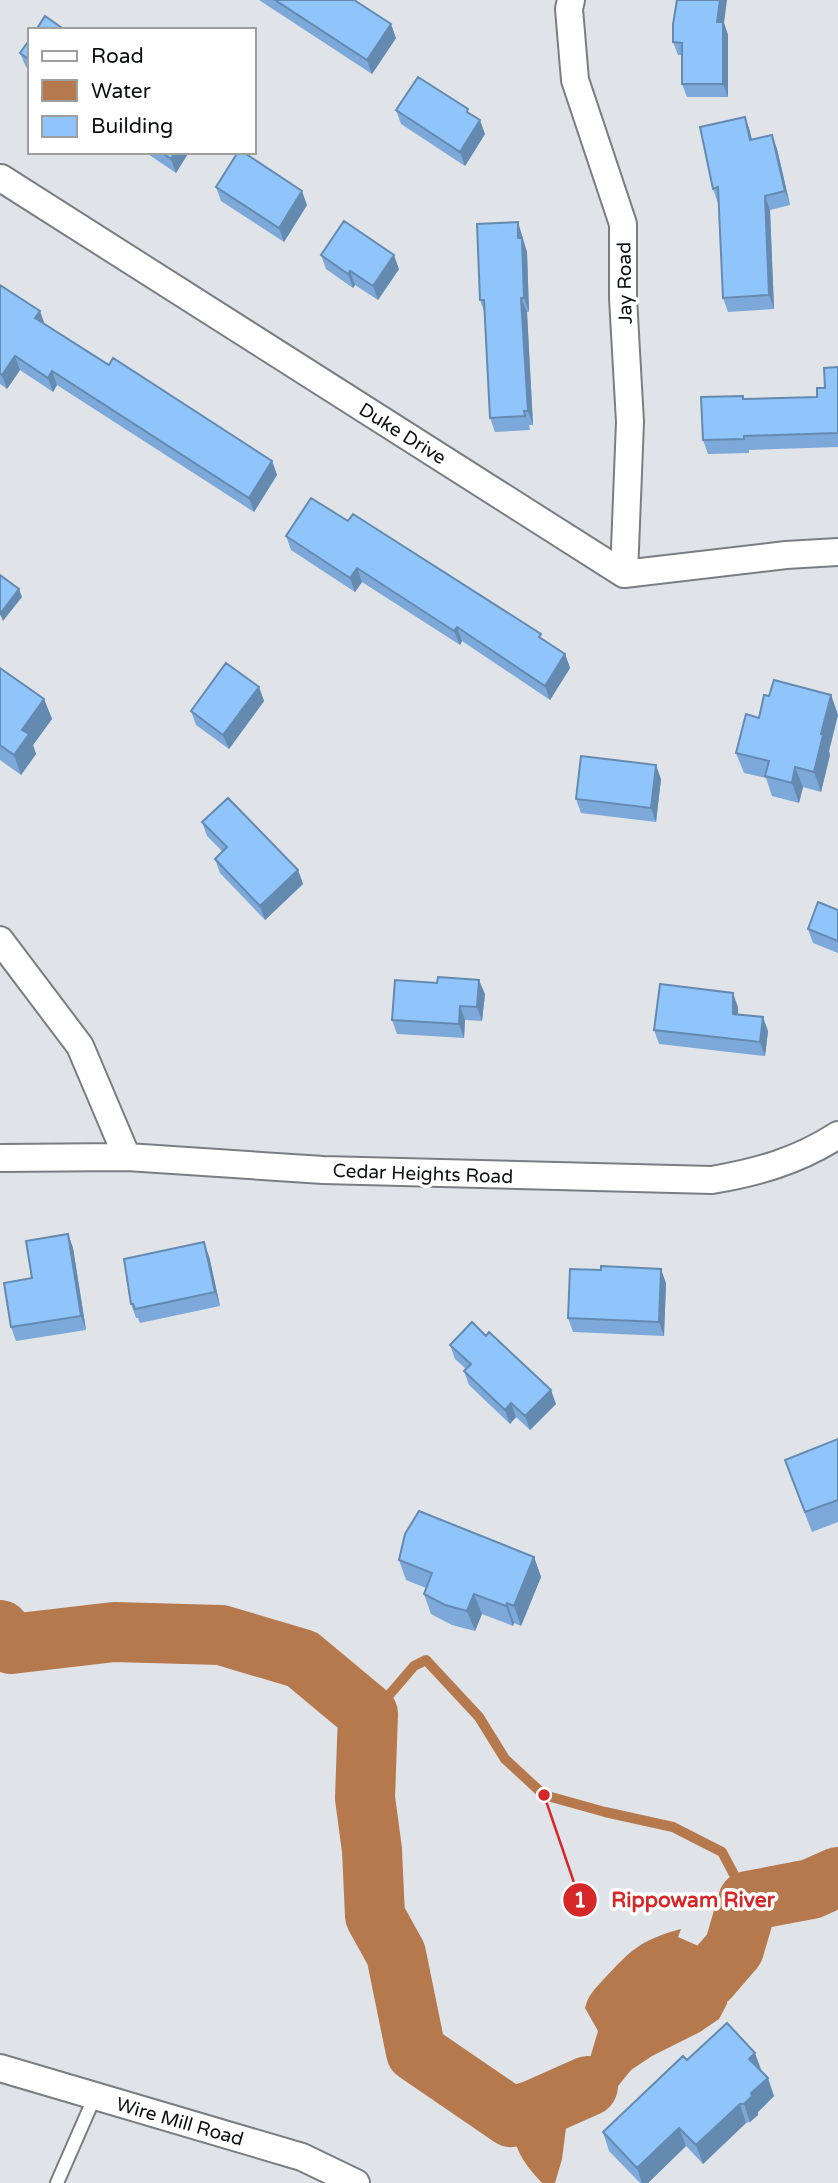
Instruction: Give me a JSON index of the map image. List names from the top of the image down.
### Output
{
  "streets": {
    "street": [
      "Jay Road",
      "Duke Drive",
      "Cedar Heights Road",
      "Wire Mill Road"
    ]
  },
  "crossings": [
    ["Jay Road", "Duke Drive"]
  ],
  "places": ["Rippowam River"],
  "legend": ["Road", "Water", "Building"]
}
